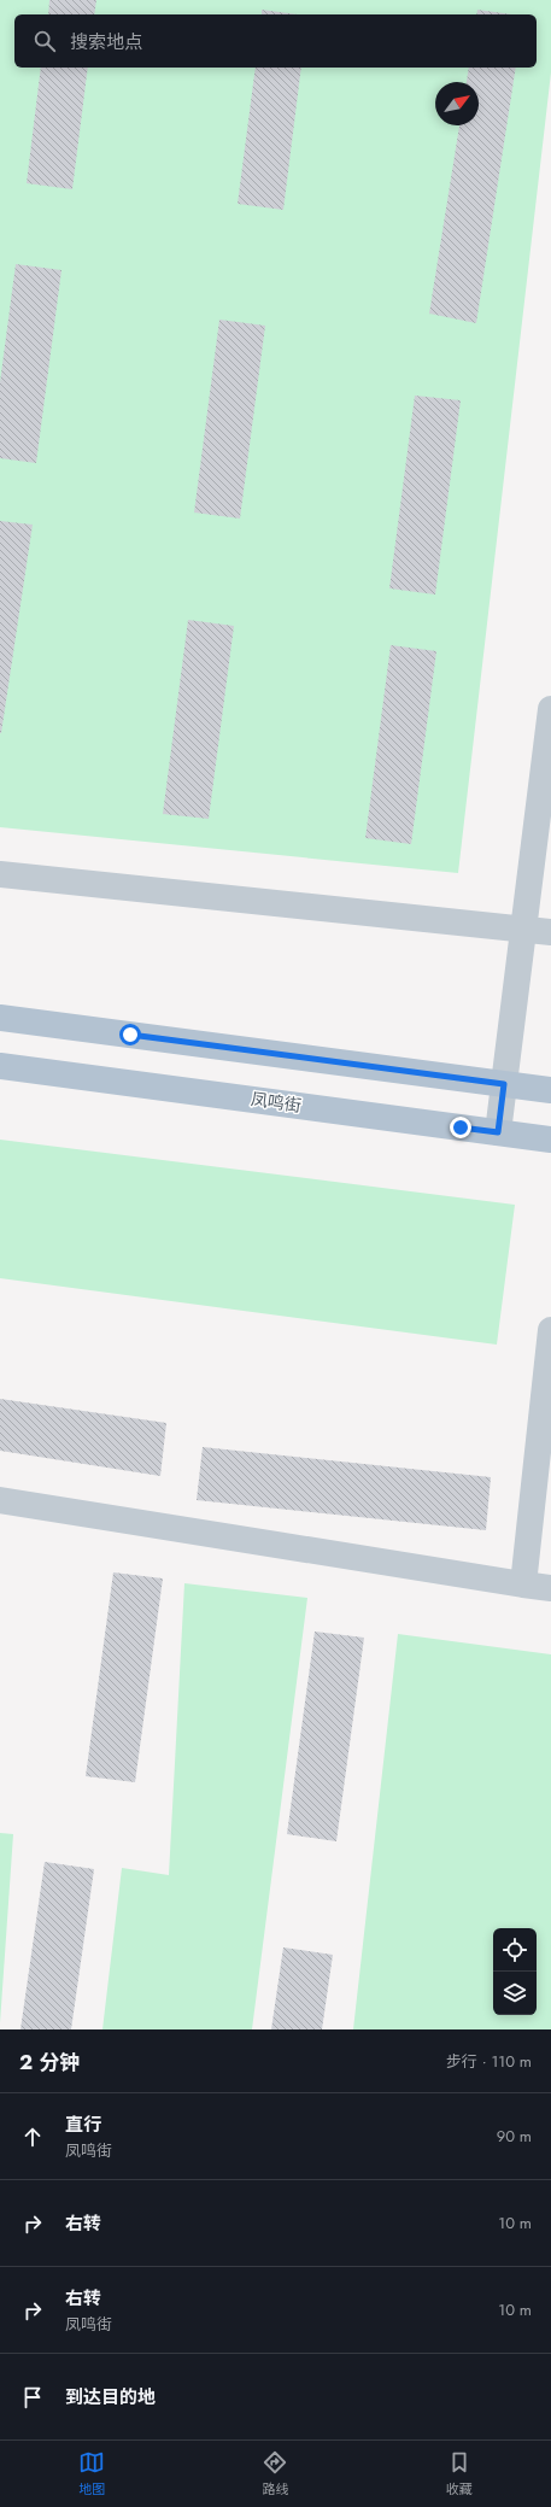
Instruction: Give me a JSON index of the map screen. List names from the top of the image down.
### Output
{
  "streets": {
    "main road": ["凤鸣街"]
  },
  "north": "top right",
  "page": {
    "search": "搜索地点",
    "heading": ["2 分钟", "步行 · 110 m"],
    "list": [
      ["直行", "凤鸣街", "90 m"],
      ["右转", "10 m"],
      ["右转", "凤鸣街", "10 m"],
      "到达目的地"
    ],
    "nav": ["地图", "路线", "收藏"]
  }
}
